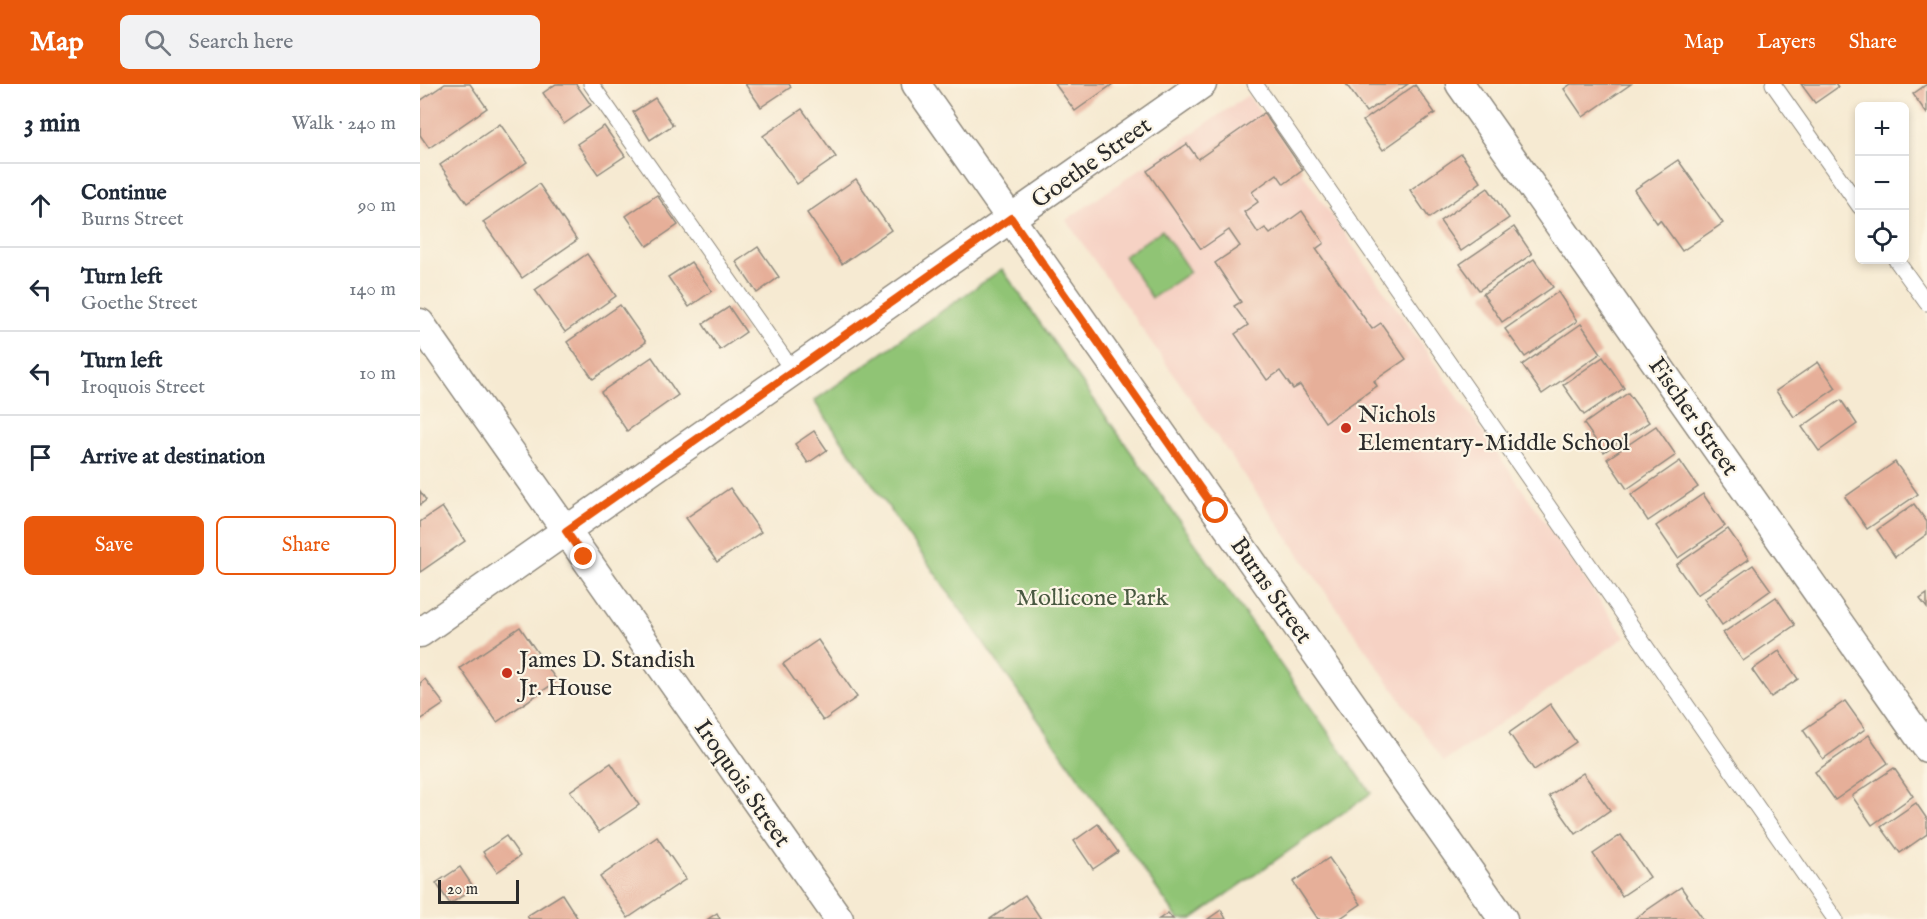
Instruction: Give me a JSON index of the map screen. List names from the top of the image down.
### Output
{
  "streets": {
    "street": [
      "Goethe Street",
      "Fischer Street",
      "Burns Street",
      "Iroquois Street"
    ]
  },
  "crossings": [
    ["Goethe Street", "Burns Street"],
    ["Goethe Street", "Iroquois Street"]
  ],
  "parks": ["Mollicone Park"],
  "places": ["Nichols Elementary-Middle School", "James D. Standish Jr. House"],
  "scale_bar": "20 m",
  "page": {
    "header": "Map",
    "search": "Search here",
    "nav": ["Map", "Layers", "Share"],
    "heading": ["3 min", "Walk · 240 m"],
    "map_buttons": ["+", "−"],
    "list": [
      ["Continue", "Burns Street", "90 m"],
      ["Turn left", "Goethe Street", "140 m"],
      ["Turn left", "Iroquois Street", "10 m"],
      "Arrive at destination"
    ],
    "buttons": ["Save", "Share"],
    "scale": "20 m"
  }
}
